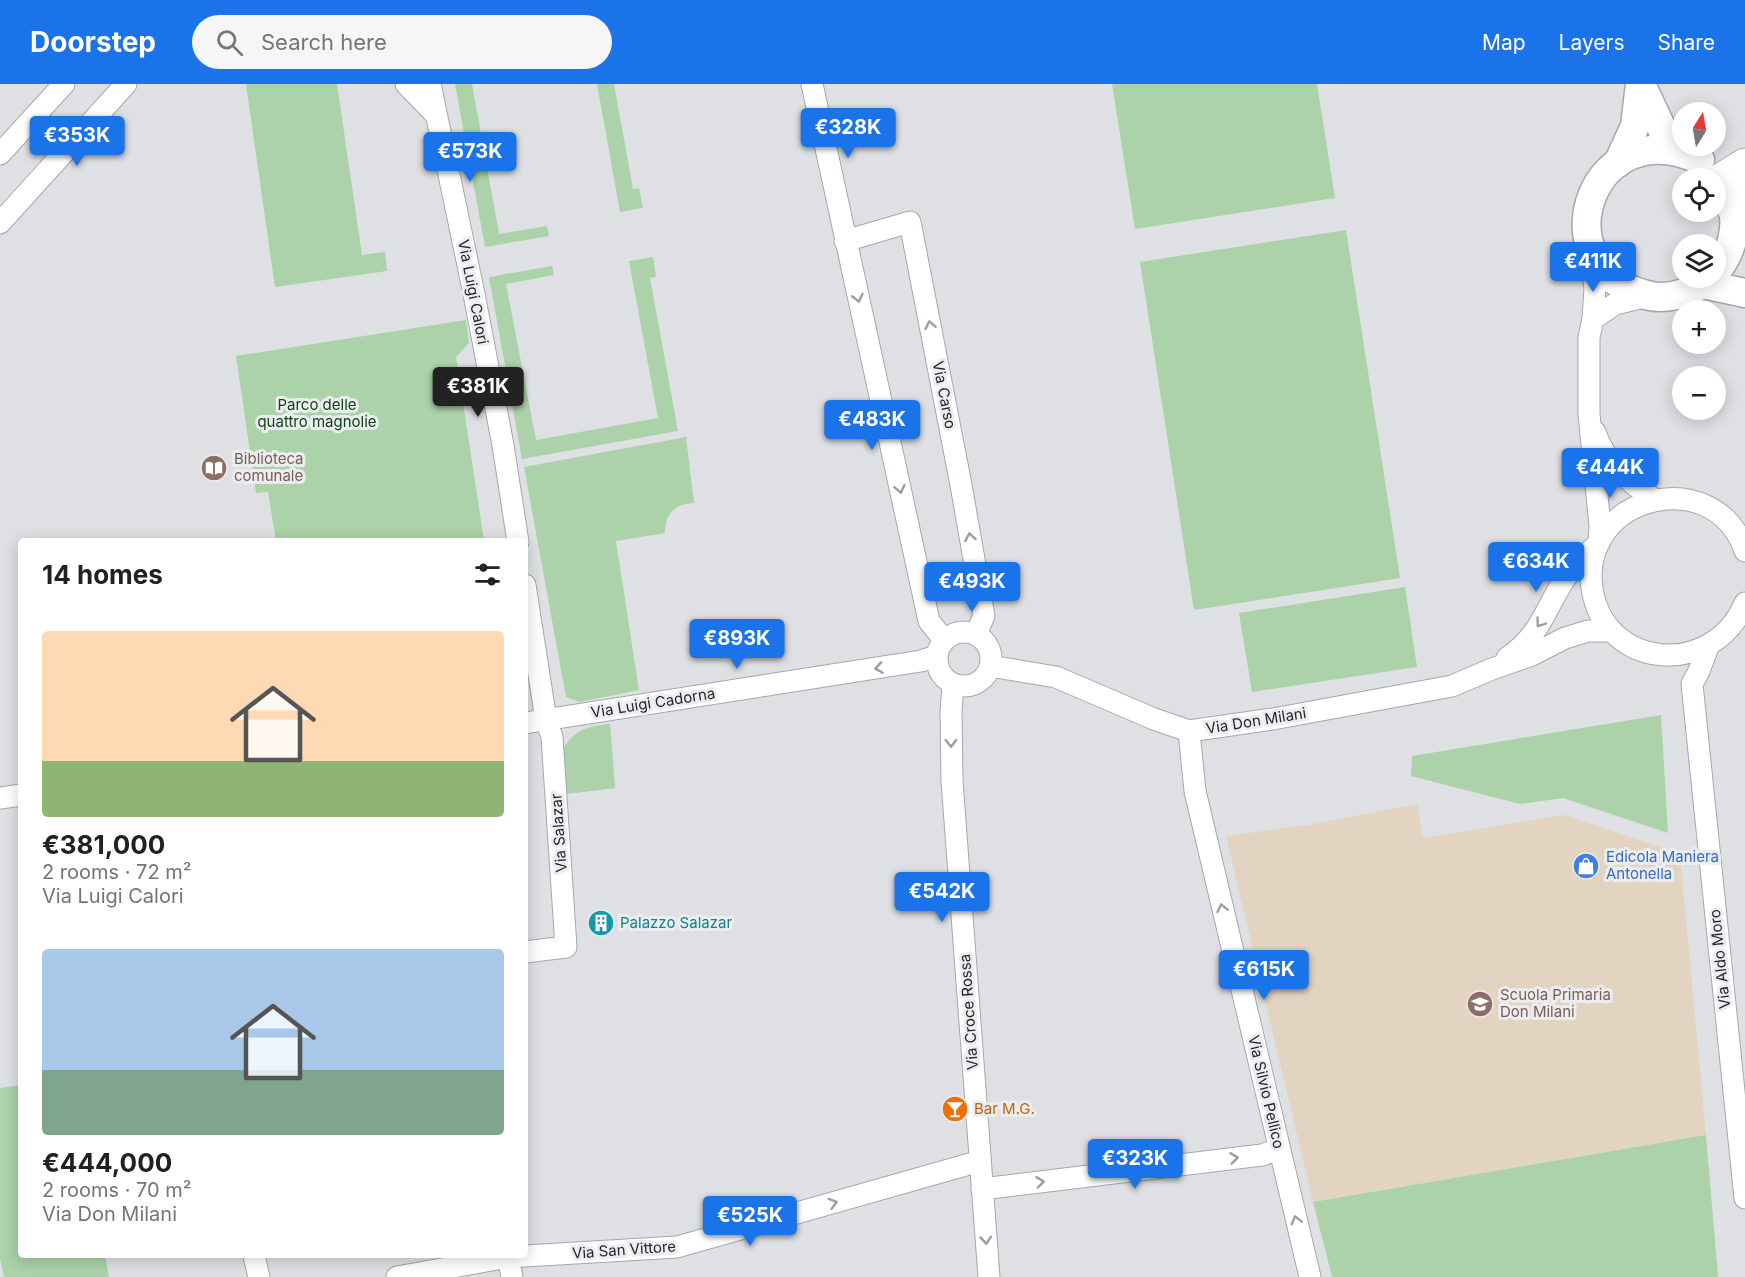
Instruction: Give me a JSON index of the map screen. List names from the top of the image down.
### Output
{
  "streets": {
    "street": [
      "Via Luigi Calori",
      "Via Carso",
      "Via Luigi Cadorna",
      "Via Don Milani",
      "Via Salazar",
      "Via Aldo Moro",
      "Via Croce Rossa",
      "Via Silvio Pellico",
      "Via San Vittore"
    ]
  },
  "crossings": [
    ["Via Carso", "Via Luigi Cadorna"],
    ["Via Carso", "Via Don Milani"],
    ["Via Carso", "Via Croce Rossa"],
    ["Via Luigi Cadorna", "Via Don Milani"],
    ["Via Luigi Cadorna", "Via Salazar"],
    ["Via Luigi Cadorna", "Via Croce Rossa"],
    ["Via Don Milani", "Via Croce Rossa"],
    ["Via Don Milani", "Via Silvio Pellico"],
    ["Via Croce Rossa", "Via San Vittore"]
  ],
  "one_way": [
    "Via Luigi Cadorna",
    "Via Croce Rossa",
    "Via Silvio Pellico",
    "Via San Vittore"
  ],
  "parks": ["Parco delle quattro magnolie"],
  "places": {
    "library": ["Biblioteca comunale"],
    "shop": ["Edicola Maniera Antonella"],
    "building": ["Palazzo Salazar"],
    "school or university": ["Scuola Primaria Don Milani"],
    "bar": ["Bar M.G."]
  },
  "north": "top",
  "page": {
    "header": "Doorstep",
    "search": "Search here",
    "nav": ["Map", "Layers", "Share"],
    "map_buttons": ["+", "−"],
    "price": [
      "€328K",
      "€353K",
      "€573K",
      "€411K",
      "€381K",
      "€483K",
      "€444K",
      "€634K",
      "€493K",
      "€893K",
      "€542K",
      "€615K",
      "€323K",
      "€525K"
    ],
    "heading": "14 homes",
    "list": [
      {
        "name": "€381,000",
        "note": "2 rooms · 72 m² · Via Luigi Calori"
      },
      {
        "name": "€444,000",
        "note": "2 rooms · 70 m² · Via Don Milani"
      }
    ]
  }
}
